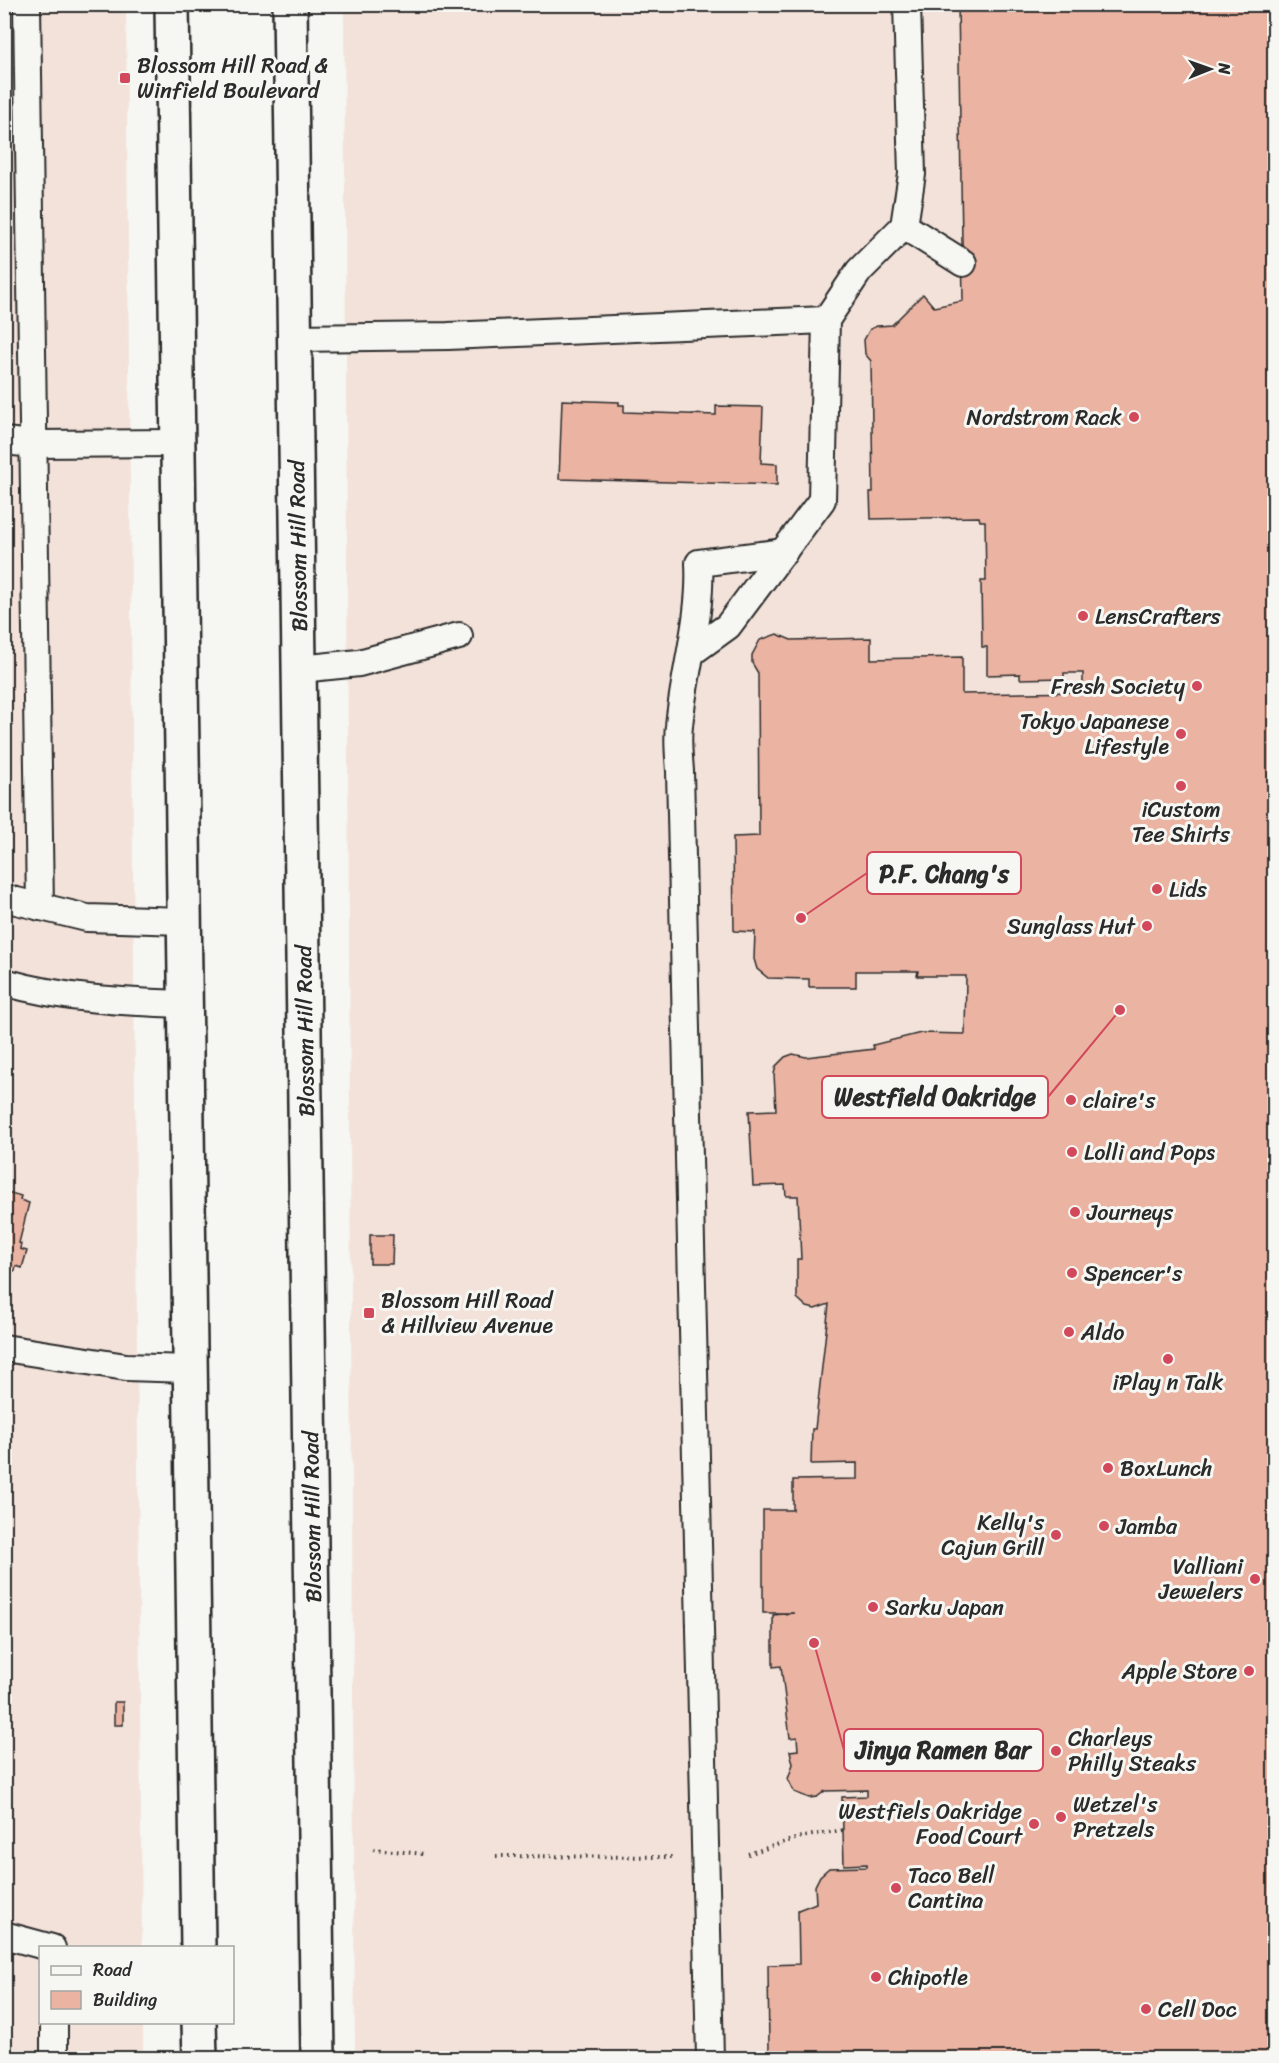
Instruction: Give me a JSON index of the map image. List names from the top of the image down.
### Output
{
  "streets": {
    "main road": ["Blossom Hill Road"]
  },
  "places": {
    "transit": ["Blossom Hill Road & Winfield Boulevard", "Blossom Hill Road & Hillview Avenue"],
    "other": [
      "Nordstrom Rack",
      "LensCrafters",
      "Fresh Society",
      "Tokyo Japanese Lifestyle",
      "iCustom Tee Shirts",
      "Lids",
      "P.F. Chang's",
      "Sunglass Hut",
      "Westfield Oakridge",
      "claire's",
      "Lolli and Pops",
      "Journeys",
      "Spencer's",
      "Aldo",
      "iPlay n Talk",
      "BoxLunch",
      "Jamba",
      "Kelly's Cajun Grill",
      "Valliani Jewelers",
      "Sarku Japan",
      "Jinya Ramen Bar",
      "Apple Store",
      "Charleys Philly Steaks",
      "Wetzel's Pretzels",
      "Westfiels Oakridge Food Court",
      "Taco Bell Cantina",
      "Chipotle",
      "Cell Doc"
    ]
  },
  "legend": ["Road", "Building"],
  "north": "right"
}
